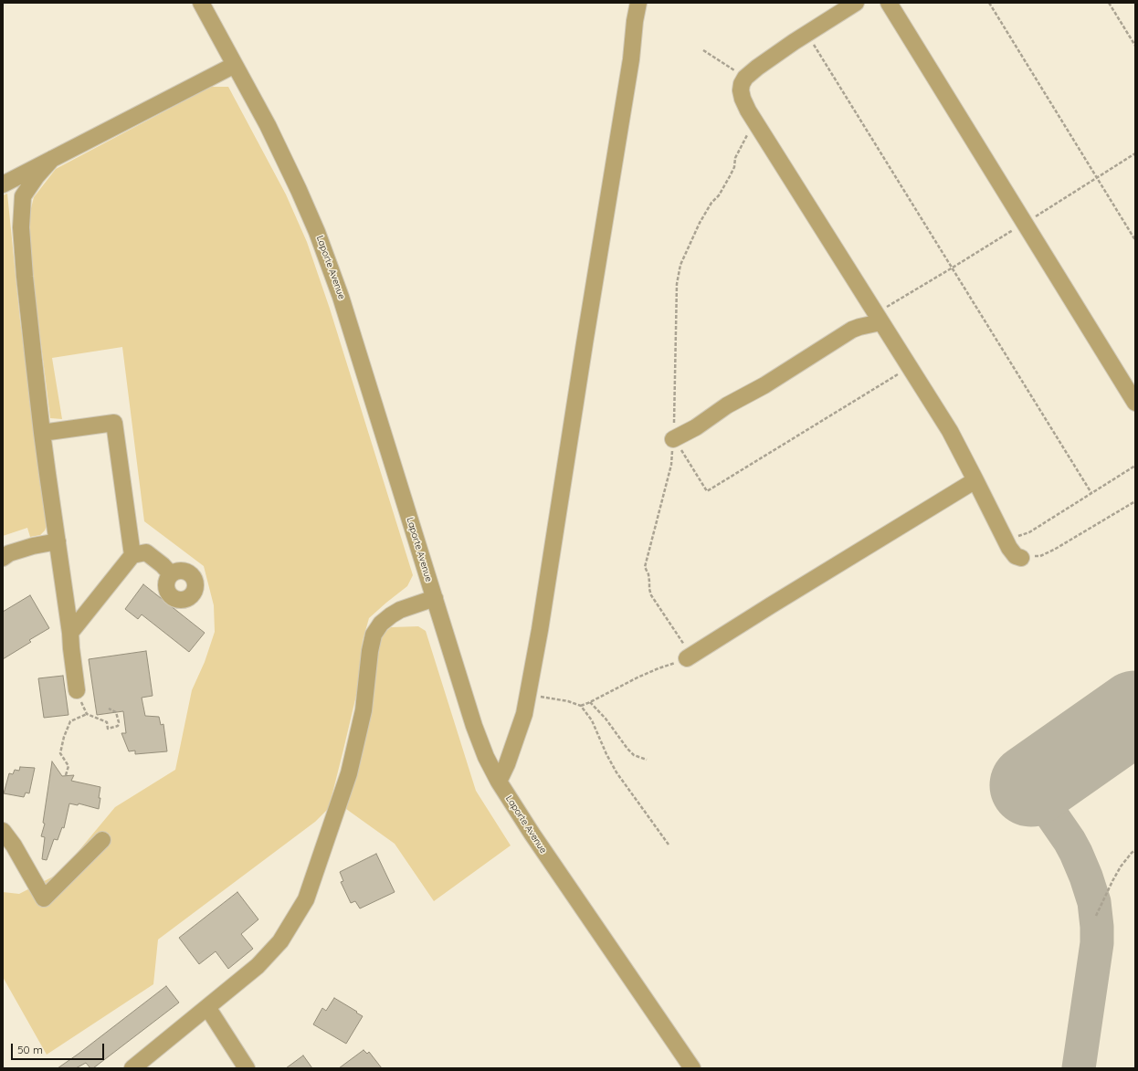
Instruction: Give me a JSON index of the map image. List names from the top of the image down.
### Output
{
  "streets": {
    "street": ["Laporte Avenue"]
  },
  "scale_bar": "50 m"
}
